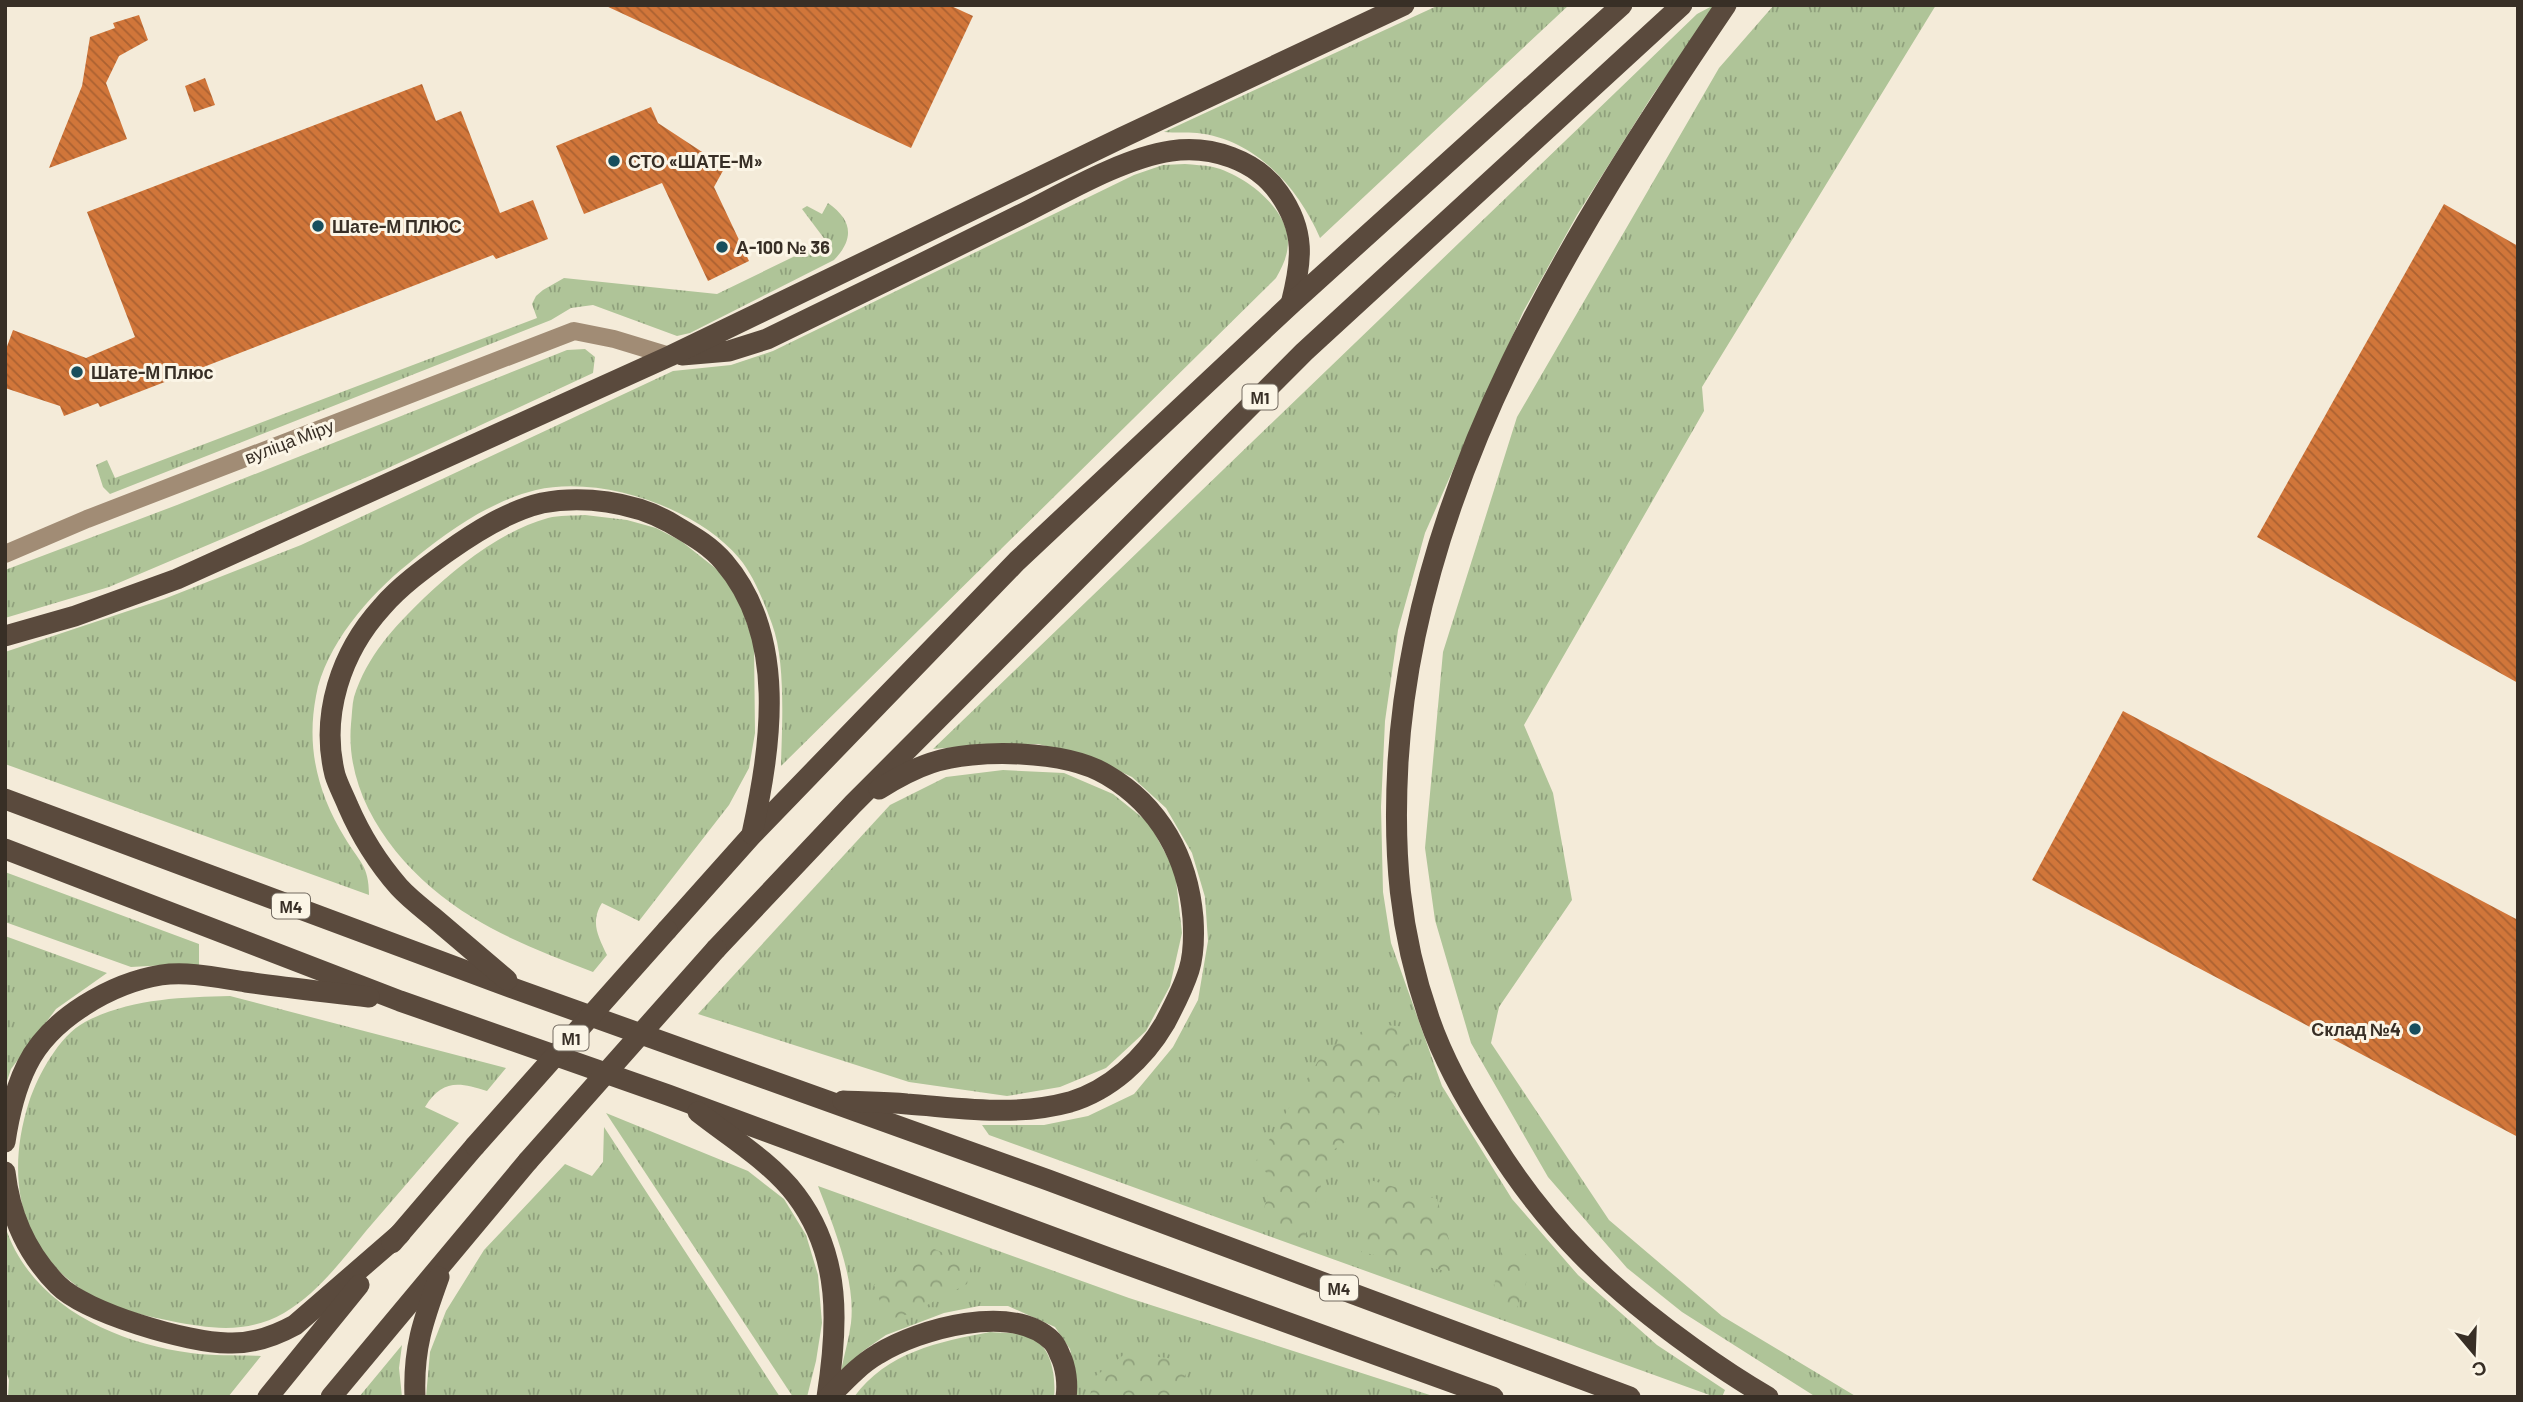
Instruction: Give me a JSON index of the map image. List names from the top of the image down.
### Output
{
  "streets": {
    "highway": ["М1", "М4"],
    "street": ["вуліца Міру"]
  },
  "places": [
    "СТО «ШАТЕ-М»",
    "Шате-М ПЛЮС",
    "А-100 № 36",
    "Шате-М Плюс",
    "Склад №4"
  ],
  "north": "bottom"
}
